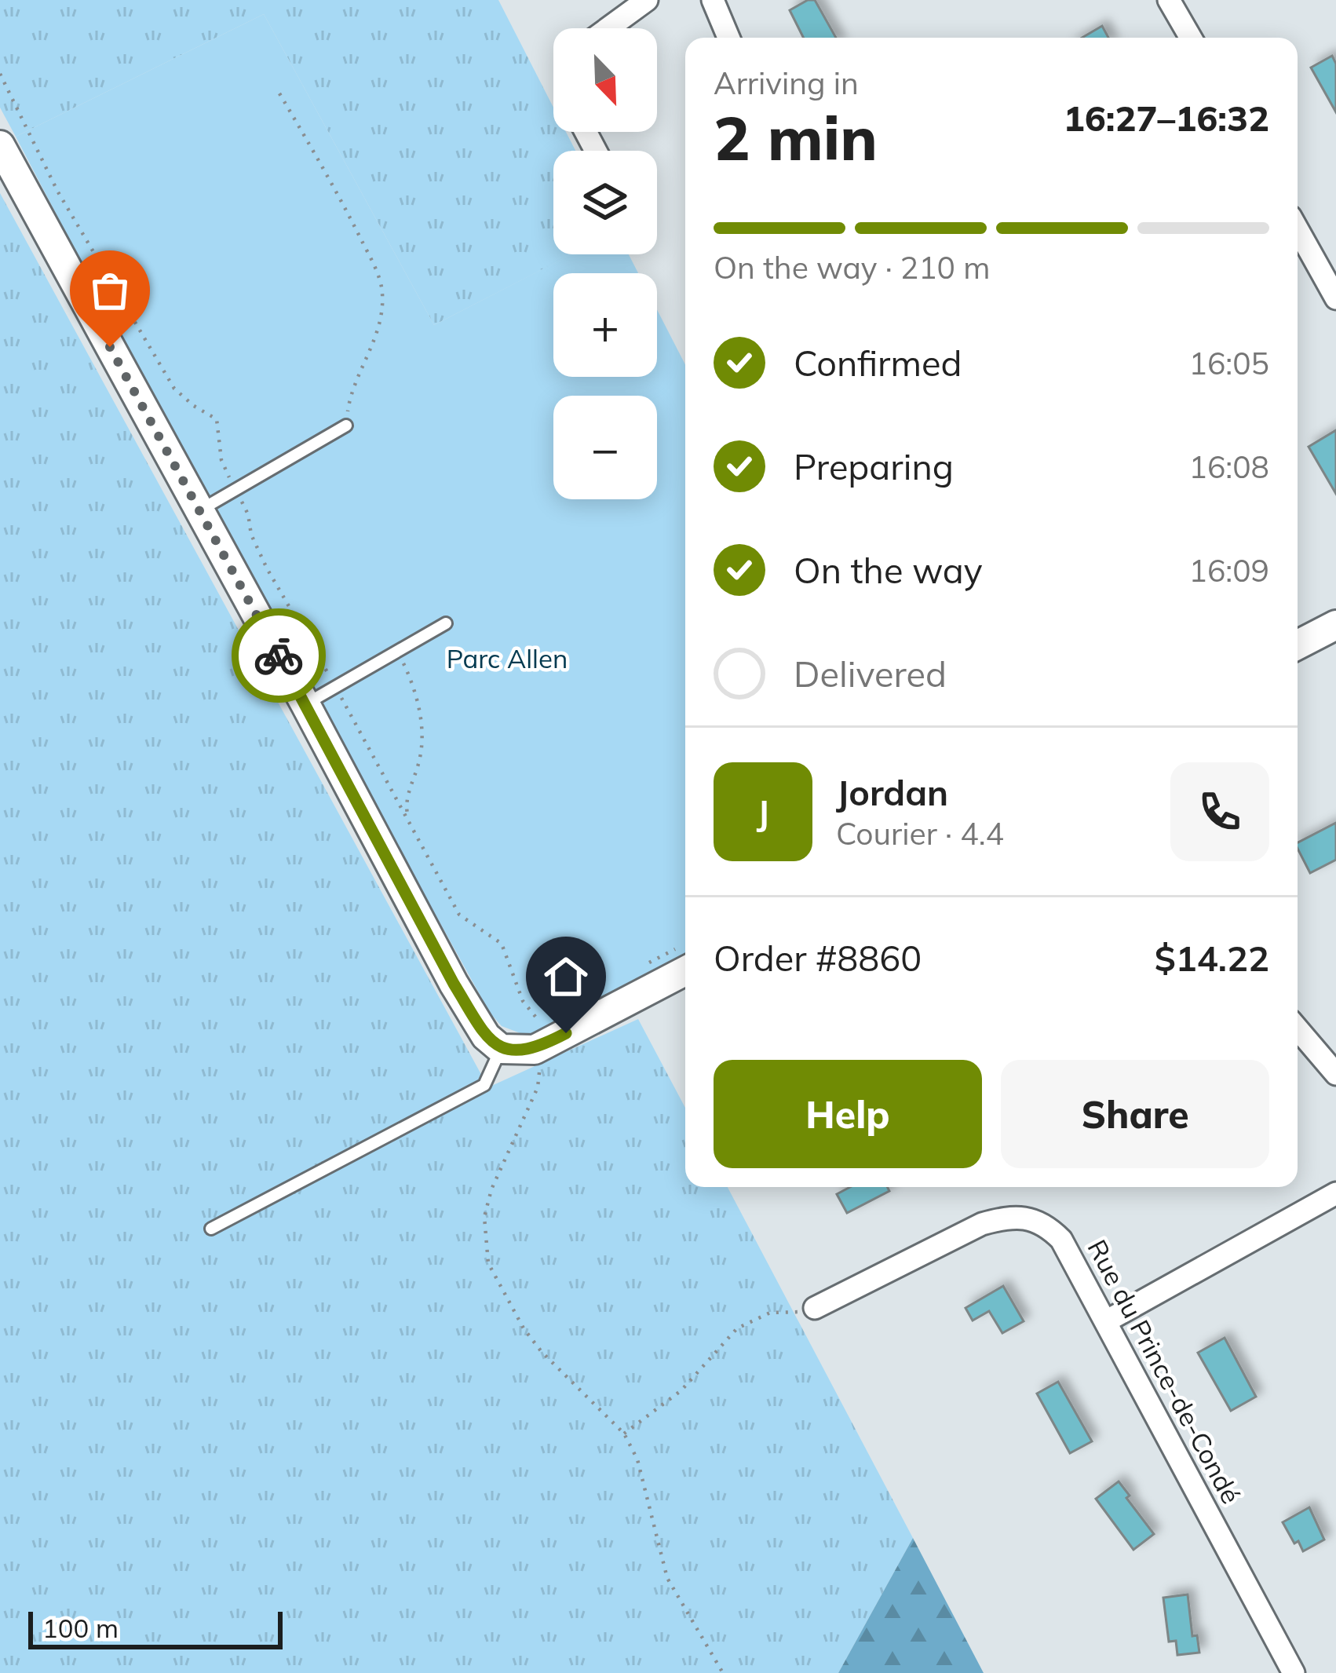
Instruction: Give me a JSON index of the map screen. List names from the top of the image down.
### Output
{
  "streets": {
    "street": ["Rue du Prince-de-Condé"]
  },
  "parks": ["Parc Allen"],
  "scale_bar": "100 m",
  "north": "bottom right",
  "page": {
    "map_buttons": ["+", "−"],
    "heading": ["2 min", "Arriving in", "16:27–16:32"],
    "panel": [
      "Jordan",
      "Courier · 4.4",
      "Order #8860",
      "$14.22"
    ],
    "bar": "On the way · 210 m",
    "list": [
      ["Confirmed", "16:05"],
      ["Preparing", "16:08"],
      ["On the way", "16:09"],
      "Delivered"
    ],
    "round": "J",
    "buttons": ["Help", "Share"],
    "scale": "100 m"
  }
}
